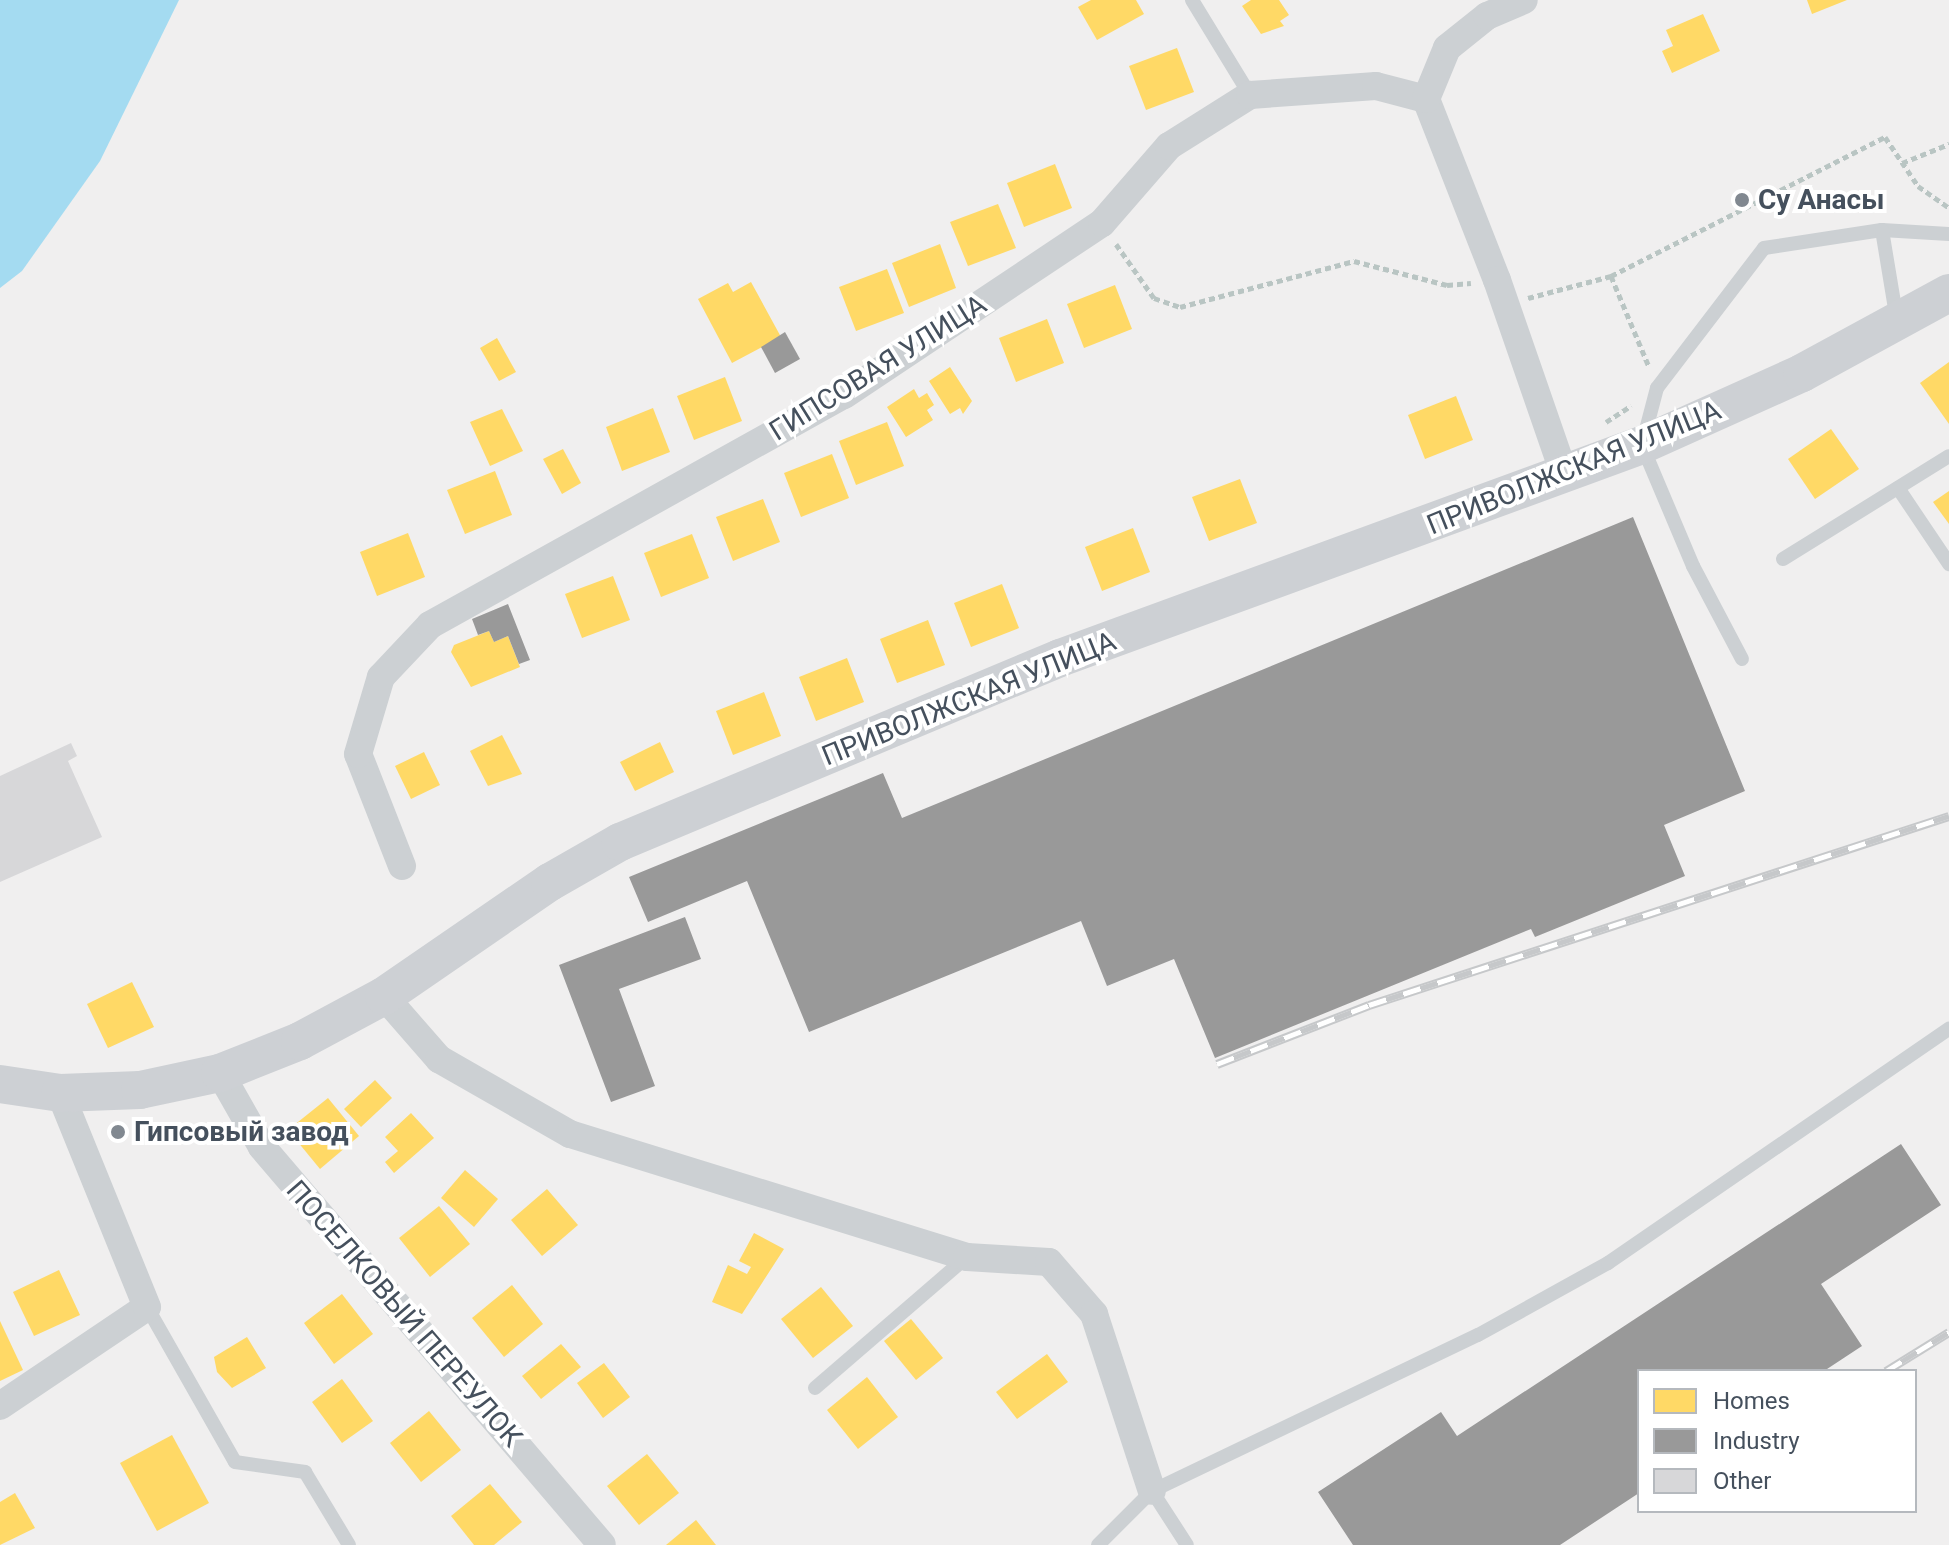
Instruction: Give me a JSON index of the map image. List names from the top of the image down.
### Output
{
  "streets": {
    "main road": ["ПРИВОЛЖСКАЯ УЛИЦА"],
    "street": ["ГИПСОВАЯ УЛИЦА", "ПОСЕЛКОВЫЙ ПЕРЕУЛОК"]
  },
  "crossings": [
    ["ПРИВОЛЖСКАЯ УЛИЦА", "ПОСЕЛКОВЫЙ ПЕРЕУЛОК"]
  ],
  "places": ["Су Анасы", "Гипсовый завод"],
  "legend": ["Homes", "Industry", "Other"]
}
